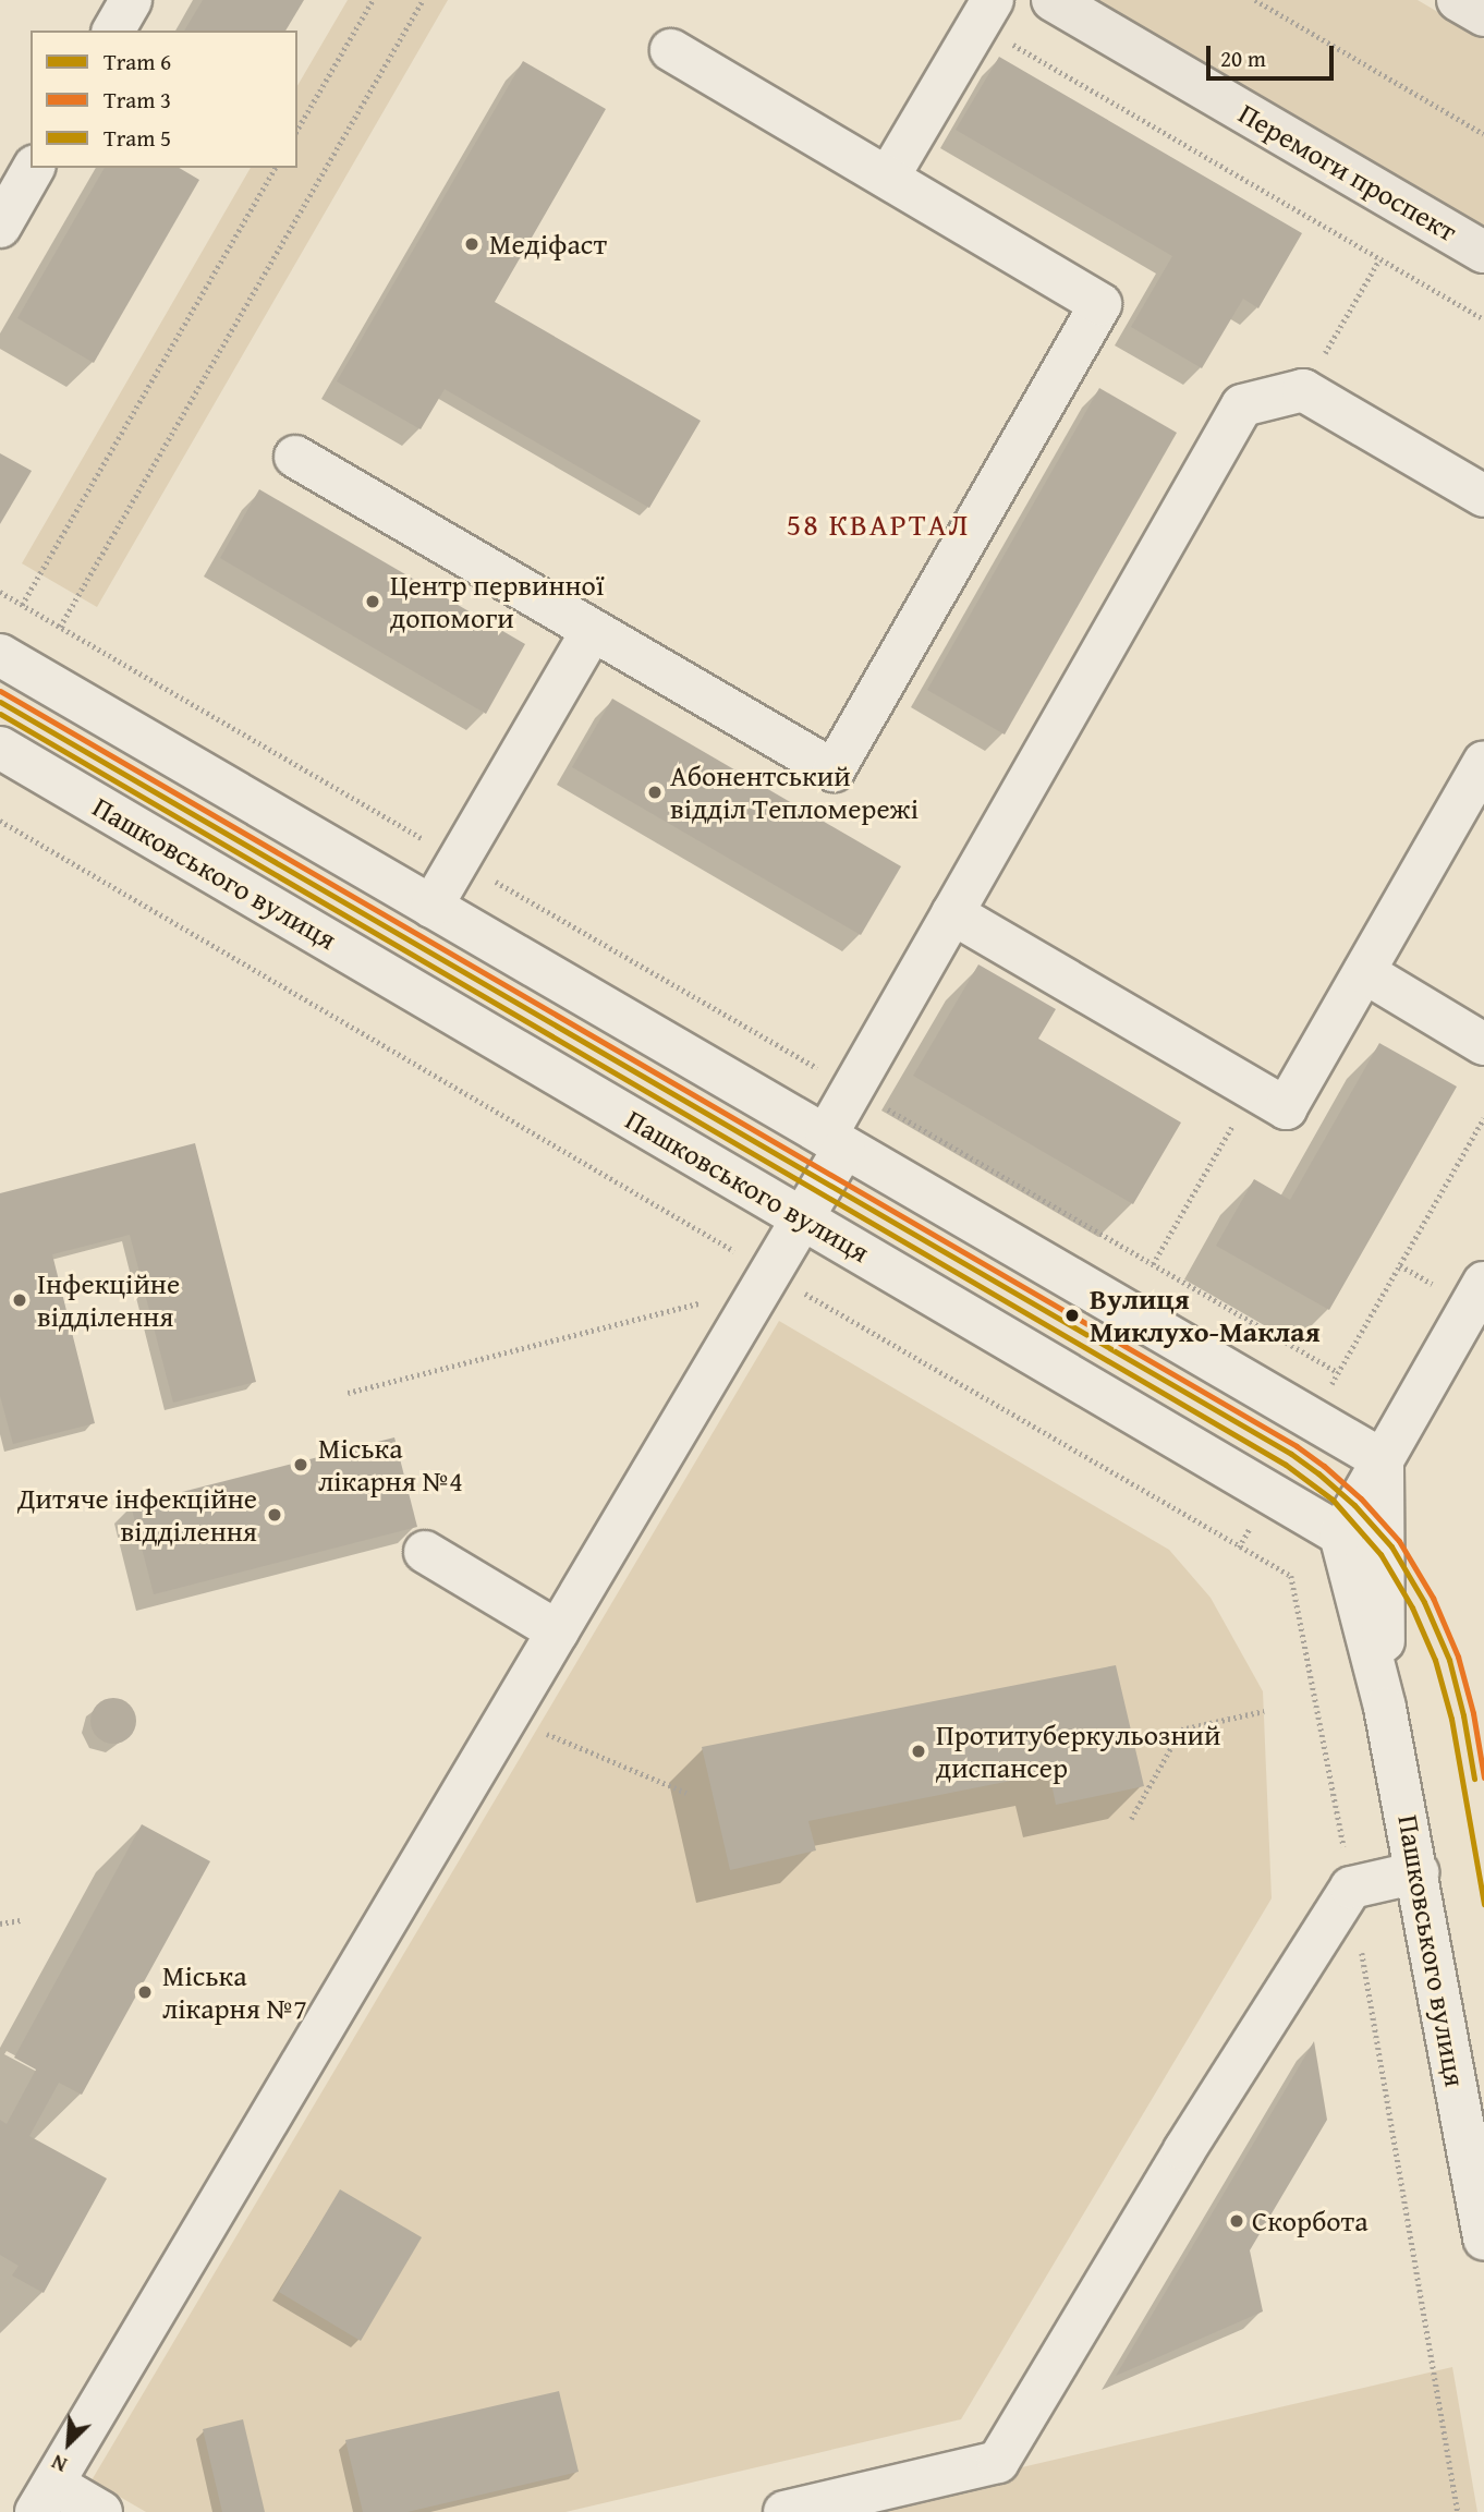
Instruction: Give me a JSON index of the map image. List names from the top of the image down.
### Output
{
  "streets": {
    "main road": ["Перемоги проспект"],
    "street": ["Пашковського вулиця"]
  },
  "districts": ["58 КВАРТАЛ"],
  "places": [
    "Медіфаст",
    "Центр первинної допомоги",
    "Абонентський відділ Тепломережі",
    "Інфекційне відділення",
    "Вулиця Миклухо-Маклая",
    "Міська лікарня №4",
    "Дитяче інфекційне відділення",
    "Протитуберкульозний диспансер",
    "Міська лікарня №7",
    "Скорбота"
  ],
  "lines": ["tram line 3", "tram line 5", "tram line 6"],
  "legend": ["Tram 6", "Tram 3", "Tram 5"],
  "scale_bar": "20 m",
  "north": "bottom left"
}
